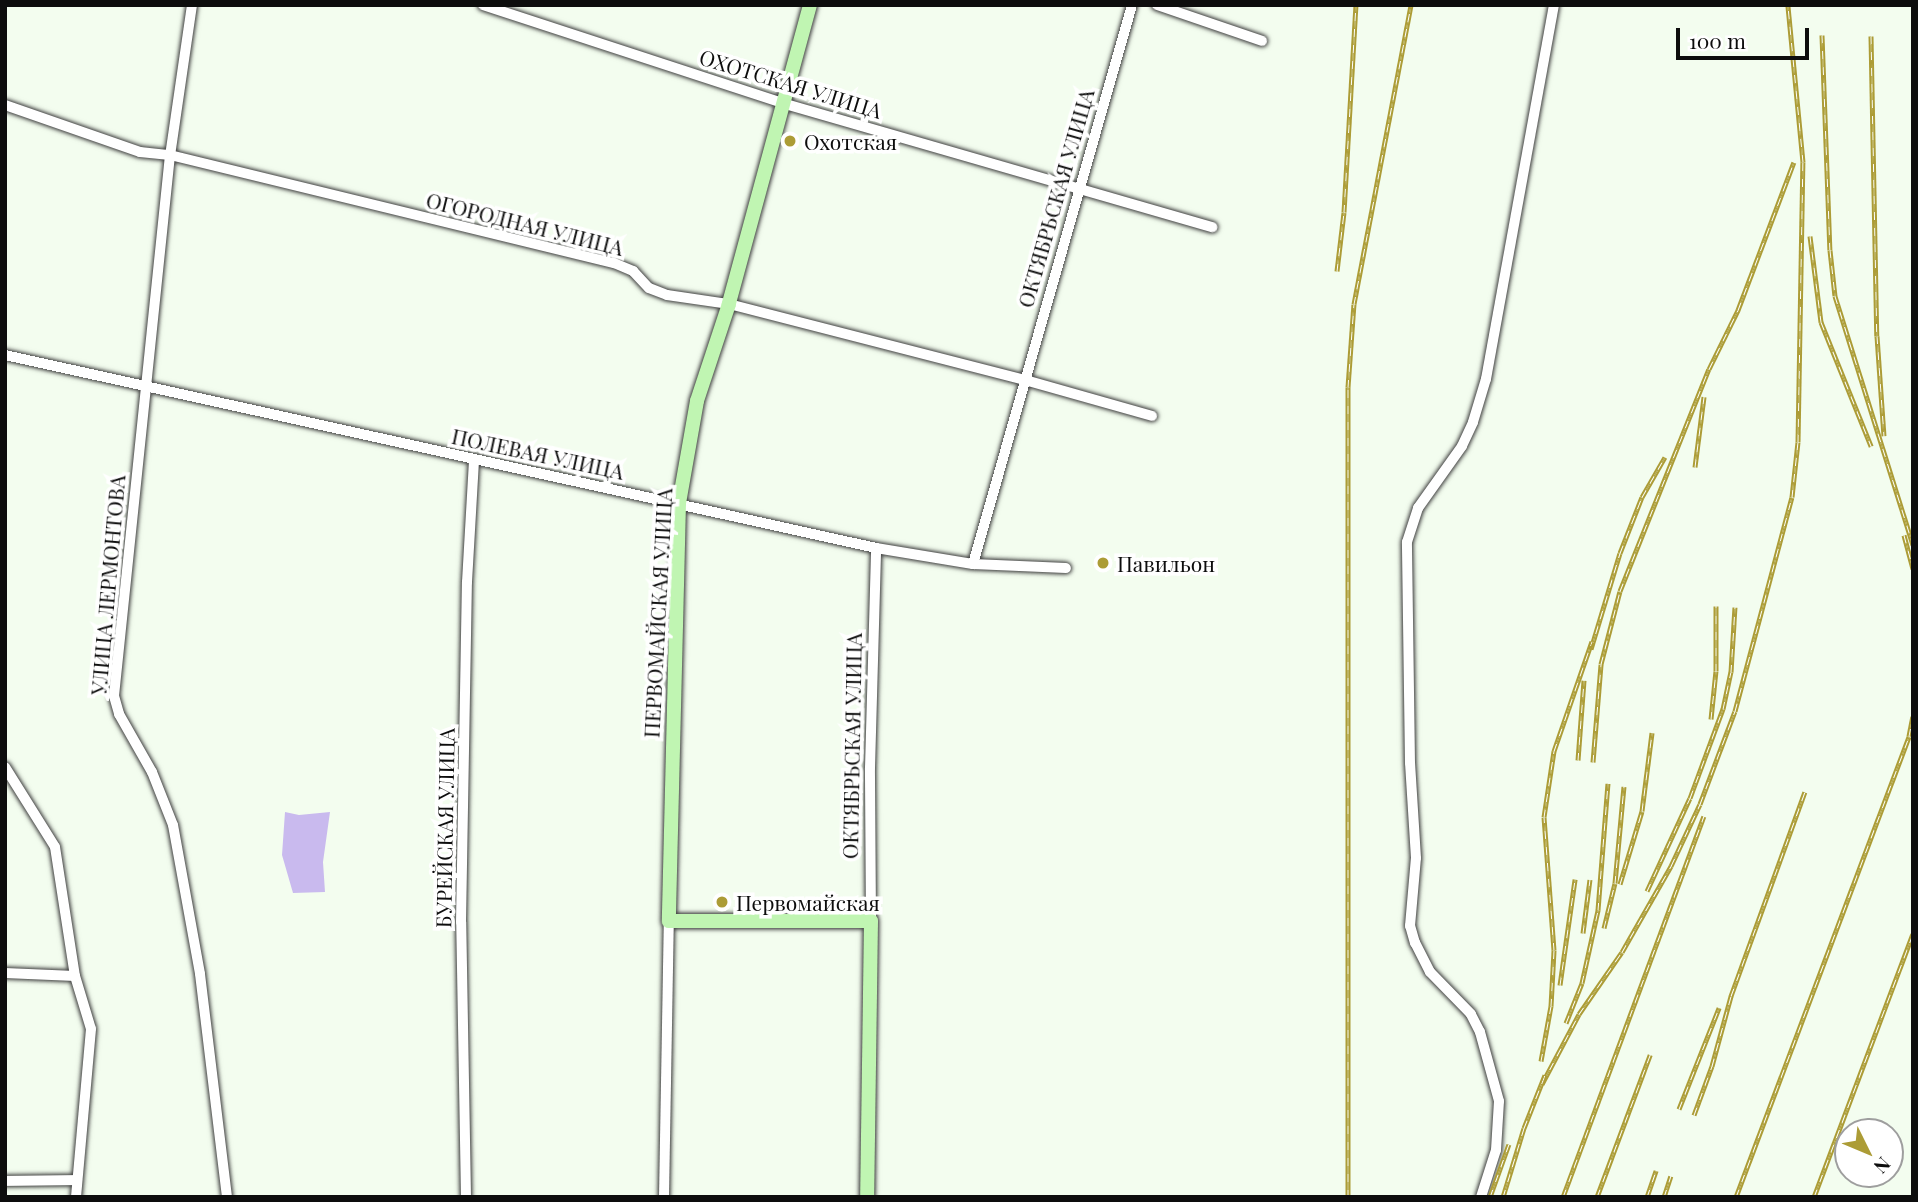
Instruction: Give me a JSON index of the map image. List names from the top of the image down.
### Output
{
  "streets": {
    "main road": ["ОКТЯБРЬСКАЯ УЛИЦА", "ПЕРВОМАЙСКАЯ УЛИЦА"],
    "street": [
      "ОХОТСКАЯ УЛИЦА",
      "ОГОРОДНАЯ УЛИЦА",
      "ПОЛЕВАЯ УЛИЦА",
      "УЛИЦА ЛЕРМОНТОВА",
      "БУРЕЙСКАЯ УЛИЦА"
    ]
  },
  "crossings": [
    ["ОХОТСКАЯ УЛИЦА", "ОКТЯБРЬСКАЯ УЛИЦА"],
    ["ОХОТСКАЯ УЛИЦА", "ПЕРВОМАЙСКАЯ УЛИЦА"],
    ["ОКТЯБРЬСКАЯ УЛИЦА", "ОГОРОДНАЯ УЛИЦА"],
    ["ОКТЯБРЬСКАЯ УЛИЦА", "ПОЛЕВАЯ УЛИЦА"],
    ["ОГОРОДНАЯ УЛИЦА", "УЛИЦА ЛЕРМОНТОВА"],
    ["ОГОРОДНАЯ УЛИЦА", "ПЕРВОМАЙСКАЯ УЛИЦА"],
    ["ПОЛЕВАЯ УЛИЦА", "УЛИЦА ЛЕРМОНТОВА"],
    ["ПОЛЕВАЯ УЛИЦА", "ПЕРВОМАЙСКАЯ УЛИЦА"],
    ["ПОЛЕВАЯ УЛИЦА", "БУРЕЙСКАЯ УЛИЦА"]
  ],
  "places": ["Охотская", "Павильон", "Первомайская"],
  "scale_bar": "100 m",
  "north": "bottom right"
}
